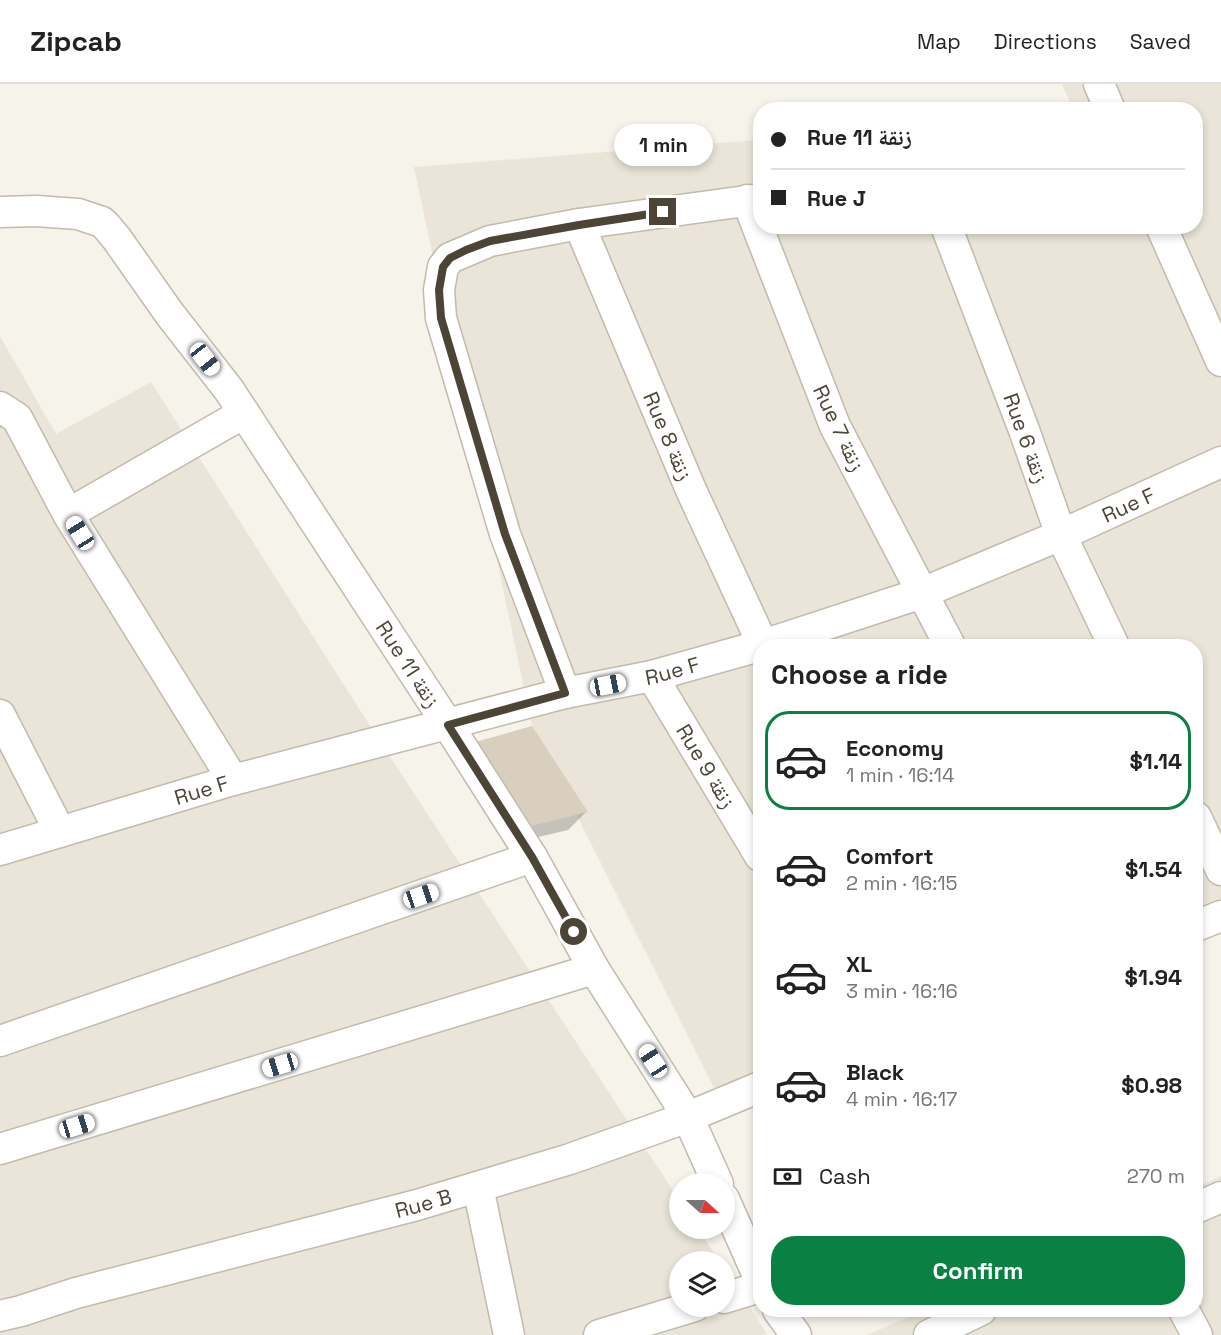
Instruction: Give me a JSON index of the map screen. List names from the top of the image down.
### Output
{
  "streets": {
    "street": [
      "Rue 7 زنقة",
      "Rue 8 زنقة",
      "Rue 6 زنقة",
      "Rue F",
      "Rue 11 زنقة",
      "Rue 9 زنقة",
      "Rue B"
    ]
  },
  "crossings": [
    ["Rue 7 زنقة", "Rue F"],
    ["Rue 6 زنقة", "Rue F"],
    ["Rue F", "Rue 11 زنقة"],
    ["Rue F", "Rue 9 زنقة"],
    ["Rue 11 زنقة", "Rue B"]
  ],
  "north": "right",
  "page": {
    "header": "Zipcab",
    "nav": ["Map", "Directions", "Saved"],
    "banner": ["Rue 11 زنقة", "Rue J"],
    "bubble": "1 min",
    "heading": "Choose a ride",
    "list": [
      {
        "name": "Economy",
        "note": "1 min · 16:14",
        "value": "$1.14"
      },
      {
        "name": "Comfort",
        "note": "2 min · 16:15",
        "value": "$1.54"
      },
      {
        "name": "XL",
        "note": "3 min · 16:16",
        "value": "$1.94"
      },
      {
        "name": "Black",
        "note": "4 min · 16:17",
        "value": "$0.98"
      }
    ],
    "pay": ["Cash", "270 m"],
    "buttons": "Confirm"
  }
}
